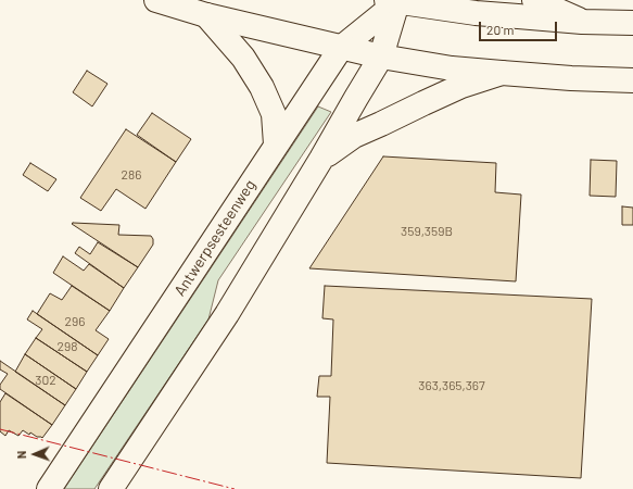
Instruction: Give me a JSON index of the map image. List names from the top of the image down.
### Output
{
  "streets": {
    "main road": ["Antwerpsesteenweg"]
  },
  "house_numbers": [
    "286",
    "359,359B",
    "296",
    "298",
    "302",
    "363,365,367"
  ],
  "scale_bar": "20 m",
  "north": "left"
}
